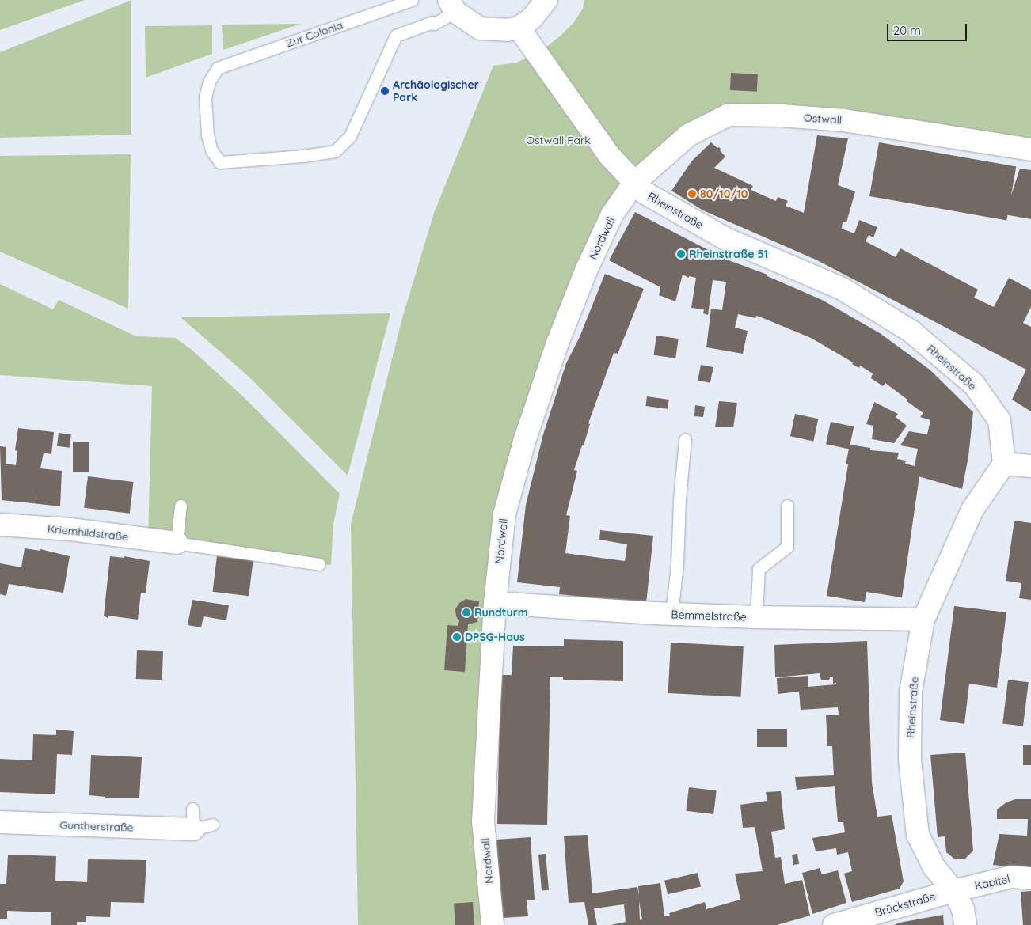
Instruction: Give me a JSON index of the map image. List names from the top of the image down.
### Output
{
  "streets": {
    "street": [
      "Ostwall",
      "Rheinstraße",
      "Nordwall",
      "Kriemhildstraße",
      "Bemmelstraße",
      "Guntherstraße",
      "Kapitel",
      "Brückstraße"
    ],
    "lane": ["Zur Colonia"]
  },
  "crossings": [
    ["Ostwall", "Rheinstraße"],
    ["Ostwall", "Nordwall"],
    ["Rheinstraße", "Nordwall"],
    ["Rheinstraße", "Bemmelstraße"],
    ["Rheinstraße", "Kapitel"],
    ["Rheinstraße", "Brückstraße"],
    ["Nordwall", "Bemmelstraße"],
    ["Kapitel", "Brückstraße"]
  ],
  "parks": ["Ostwall Park"],
  "places": [
    "Archäologischer Park",
    "80/10/10",
    "Rheinstraße 51",
    "Rundturm",
    "DPSG-Haus"
  ],
  "scale_bar": "20 m"
}
